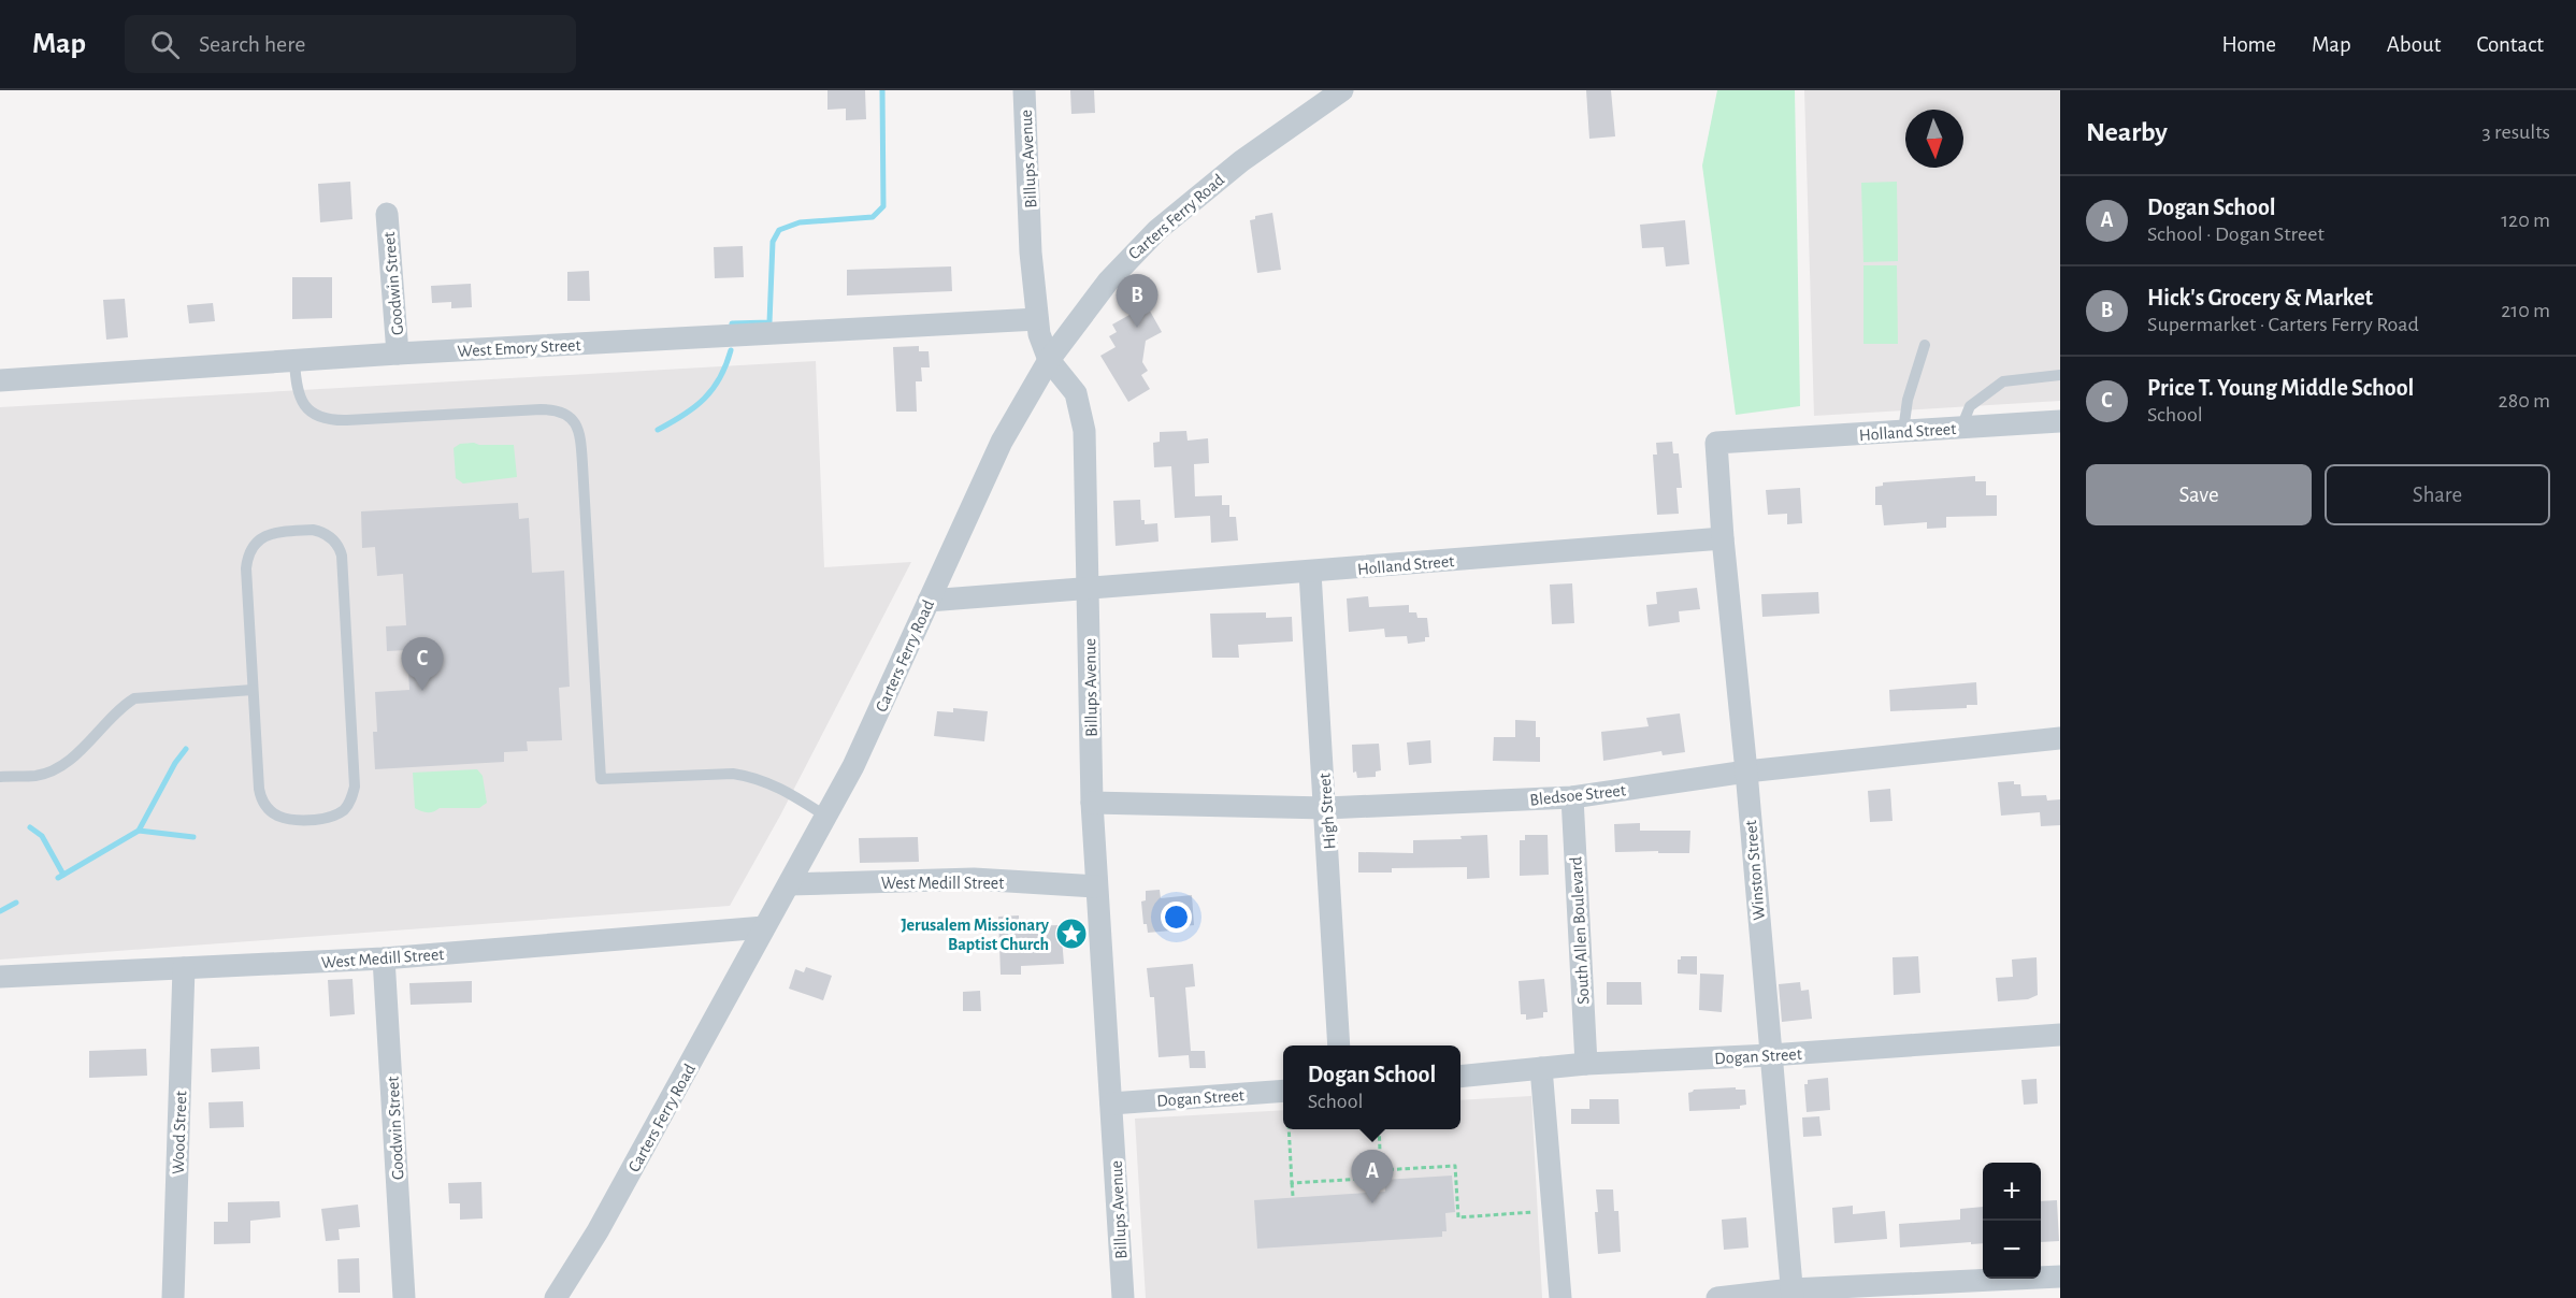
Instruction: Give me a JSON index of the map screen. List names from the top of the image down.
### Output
{
  "streets": {
    "street": [
      "Billups Avenue",
      "Carters Ferry Road",
      "Goodwin Street",
      "West Emory Street",
      "Holland Street",
      "Bledsoe Street",
      "High Street",
      "Winston Street",
      "West Medill Street",
      "South Allen Boulevard",
      "Dogan Street",
      "Wood Street"
    ]
  },
  "crossings": [
    ["Billups Avenue", "Carters Ferry Road"],
    ["Billups Avenue", "West Emory Street"],
    ["Billups Avenue", "Holland Street"],
    ["Billups Avenue", "Bledsoe Street"],
    ["Billups Avenue", "West Medill Street"],
    ["Billups Avenue", "Dogan Street"],
    ["Carters Ferry Road", "Holland Street"],
    ["Carters Ferry Road", "West Medill Street"],
    ["Goodwin Street", "West Emory Street"],
    ["Goodwin Street", "West Medill Street"],
    ["Holland Street", "High Street"],
    ["Holland Street", "Winston Street"],
    ["Bledsoe Street", "High Street"],
    ["Bledsoe Street", "Winston Street"],
    ["Bledsoe Street", "South Allen Boulevard"],
    ["Winston Street", "Dogan Street"],
    ["West Medill Street", "Wood Street"],
    ["South Allen Boulevard", "Dogan Street"]
  ],
  "places": {
    "place": ["Jerusalem Missionary Baptist Church"]
  },
  "north": "bottom",
  "page": {
    "header": "Map",
    "search": "Search here",
    "nav": [
      "Home",
      "Map",
      "About",
      "Contact"
    ],
    "heading": ["Nearby", "3 results"],
    "list": [
      {
        "mark": "A",
        "name": "Dogan School",
        "note": "School · Dogan Street",
        "value": "120 m"
      },
      {
        "mark": "B",
        "name": "Hick's Grocery & Market",
        "note": "Supermarket · Carters Ferry Road",
        "value": "210 m"
      },
      {
        "mark": "C",
        "name": "Price T. Young Middle School",
        "note": "School",
        "value": "280 m"
      }
    ],
    "pins": ["B", "C", "A"],
    "buttons": ["Save", "Share"],
    "popup": ["Dogan School", "School"],
    "map_buttons": ["+", "−"]
  }
}
